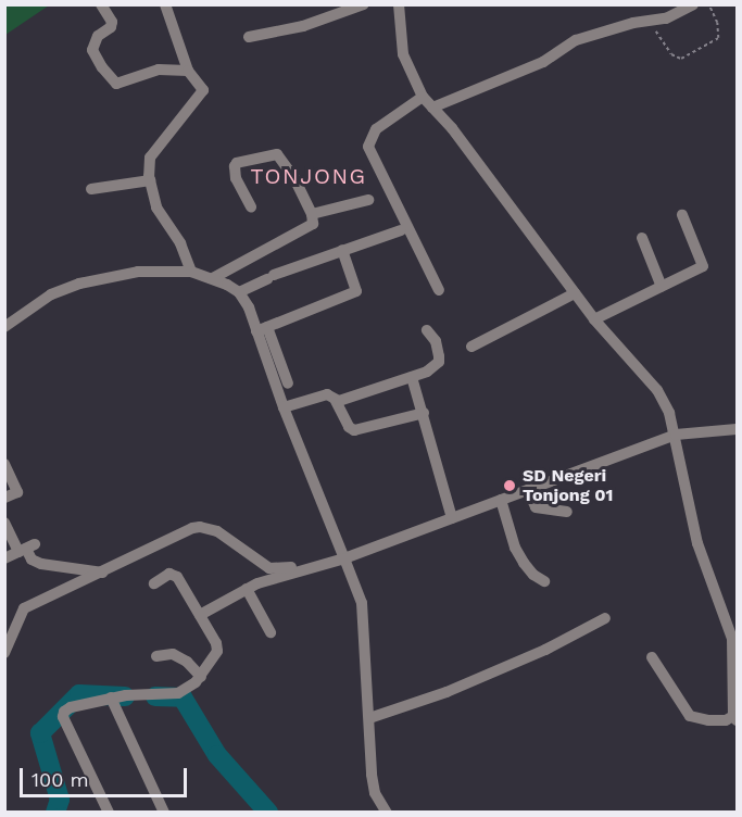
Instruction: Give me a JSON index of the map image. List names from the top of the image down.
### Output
{
  "districts": ["TONJONG"],
  "places": ["SD Negeri Tonjong 01"],
  "scale_bar": "100 m"
}
